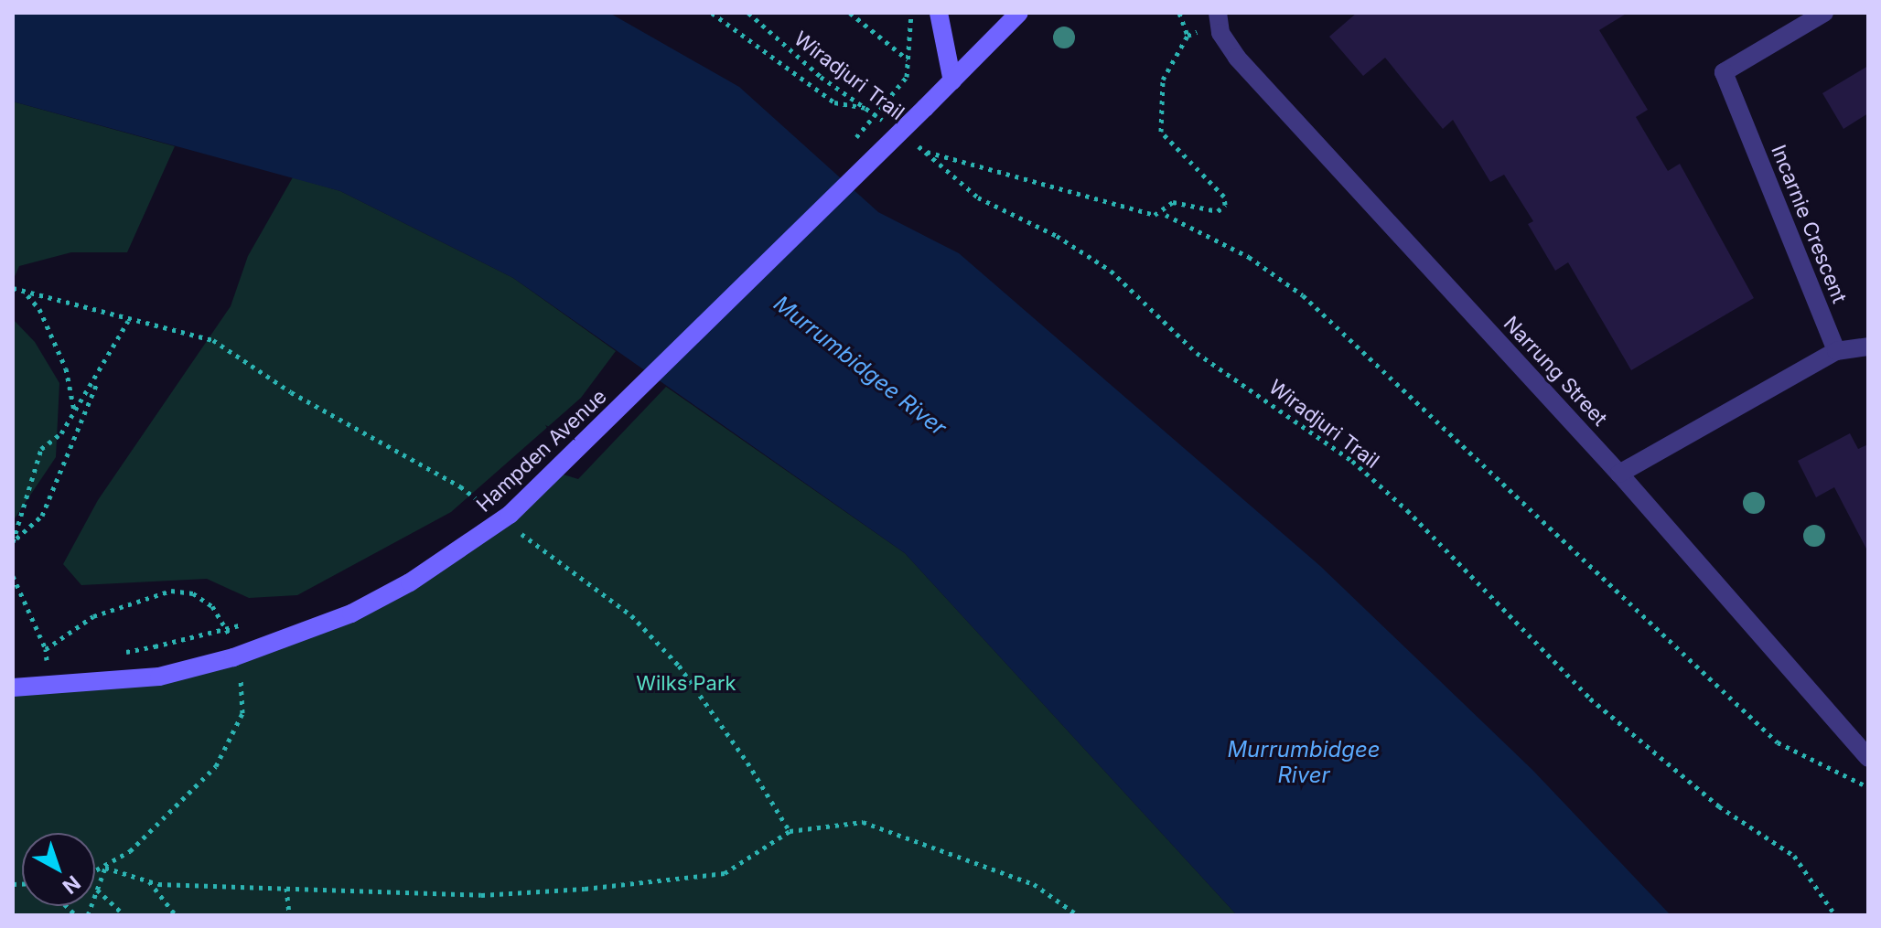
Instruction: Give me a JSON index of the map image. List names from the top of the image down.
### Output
{
  "streets": {
    "main road": ["Hampden Avenue"],
    "street": ["Incarnie Crescent", "Narrung Street"],
    "path": ["Wiradjuri Trail"]
  },
  "water": ["Murrumbidgee River"],
  "parks": ["Wilks Park"],
  "north": "bottom right"
}
